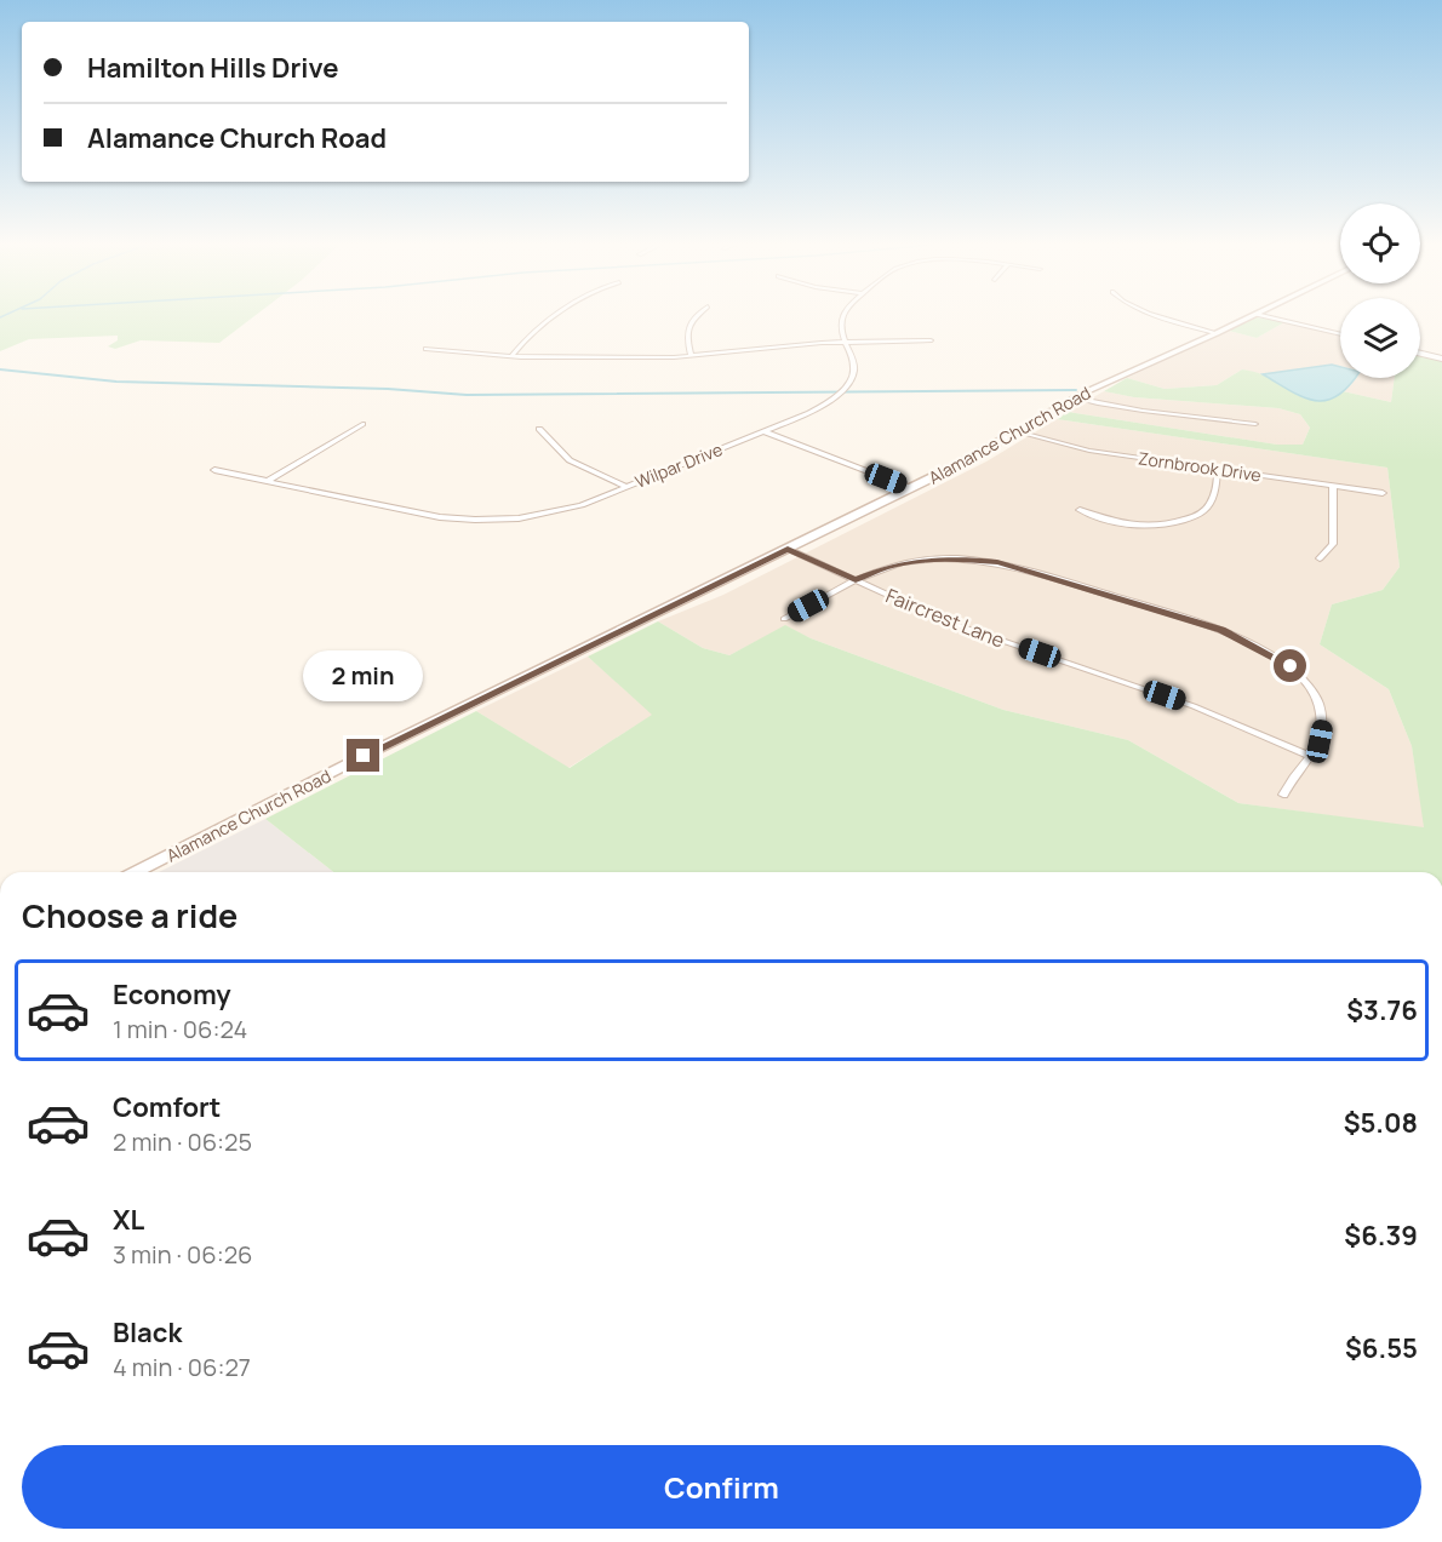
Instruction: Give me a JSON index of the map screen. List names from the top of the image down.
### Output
{
  "streets": {
    "main road": ["Alamance Church Road"],
    "street": ["Wilpar Drive", "Zornbrook Drive", "Faircrest Lane"]
  },
  "crossings": [
    ["Alamance Church Road", "Zornbrook Drive"],
    ["Alamance Church Road", "Faircrest Lane"]
  ],
  "page": {
    "banner": ["Hamilton Hills Drive", "Alamance Church Road"],
    "bubble": "2 min",
    "heading": "Choose a ride",
    "list": [
      {
        "name": "Economy",
        "note": "1 min · 06:24",
        "value": "$3.76"
      },
      {
        "name": "Comfort",
        "note": "2 min · 06:25",
        "value": "$5.08"
      },
      {
        "name": "XL",
        "note": "3 min · 06:26",
        "value": "$6.39"
      },
      {
        "name": "Black",
        "note": "4 min · 06:27",
        "value": "$6.55"
      }
    ],
    "buttons": "Confirm"
  }
}
